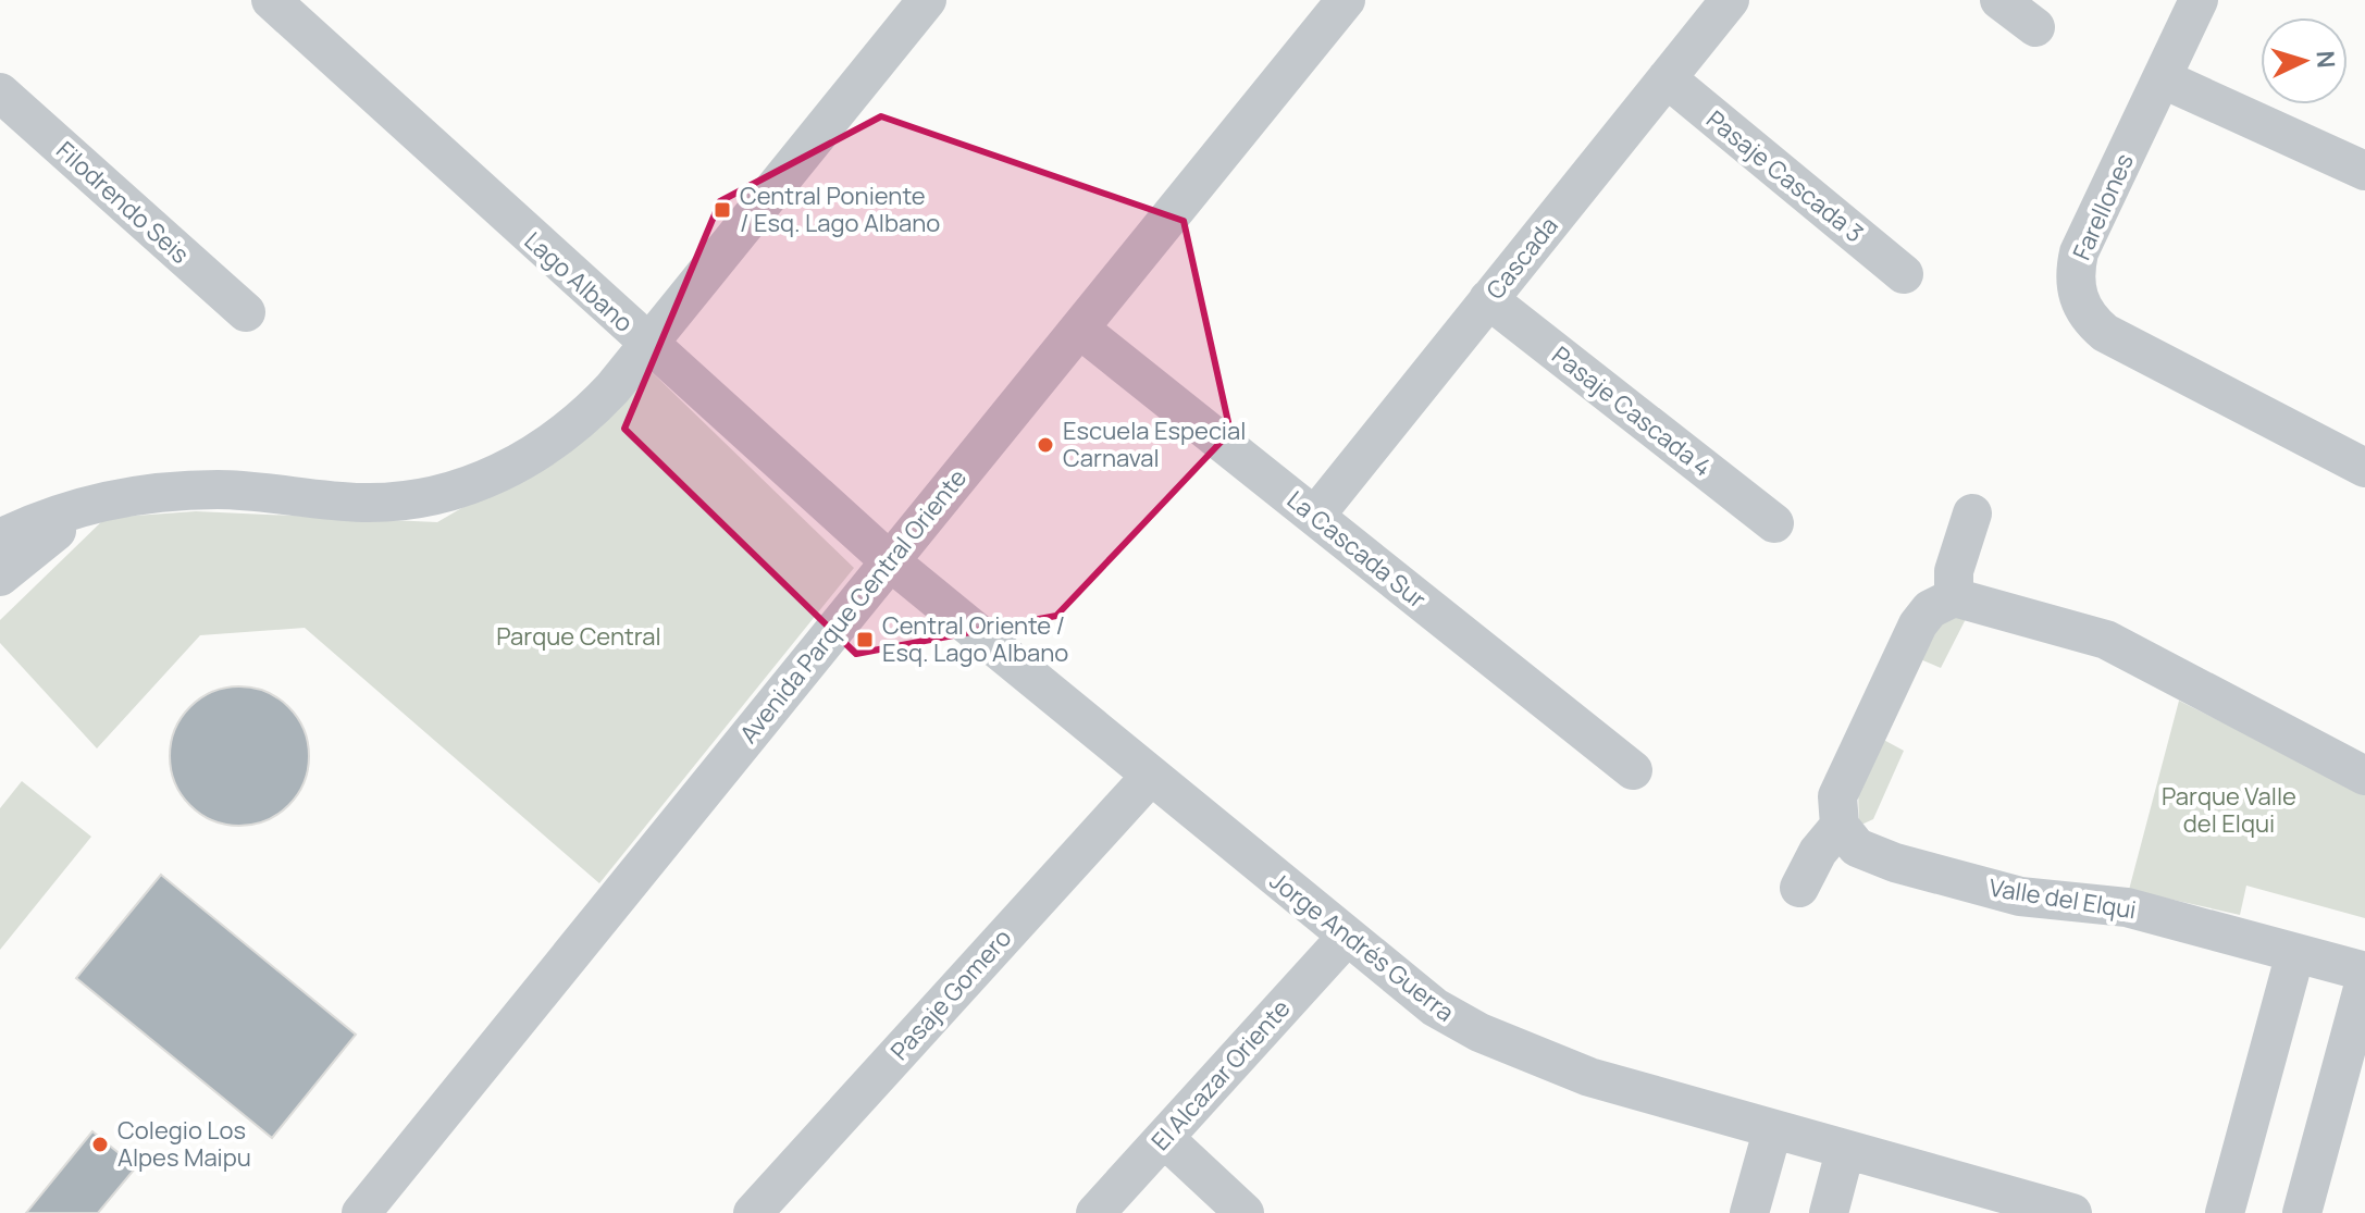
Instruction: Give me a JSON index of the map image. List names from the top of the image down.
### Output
{
  "streets": {
    "street": [
      "Pasaje Cascada 3",
      "Filodrendo Seis",
      "Farellones",
      "Cascada",
      "Lago Albano",
      "Pasaje Cascada 4",
      "La Cascada Sur",
      "Avenida Parque Central Oriente",
      "Valle del Elqui",
      "Jorge Andrés Guerra",
      "Pasaje Gomero",
      "El Alcazar Oriente"
    ]
  },
  "crossings": [
    ["Pasaje Cascada 3", "Cascada"],
    ["Cascada", "Pasaje Cascada 4"],
    ["Cascada", "La Cascada Sur"],
    ["Lago Albano", "Avenida Parque Central Oriente"],
    ["Lago Albano", "Jorge Andrés Guerra"],
    ["La Cascada Sur", "Avenida Parque Central Oriente"],
    ["Avenida Parque Central Oriente", "Jorge Andrés Guerra"],
    ["Jorge Andrés Guerra", "Pasaje Gomero"],
    ["Jorge Andrés Guerra", "El Alcazar Oriente"]
  ],
  "parks": ["Parque Central", "Parque Valle del Elqui"],
  "places": {
    "transit": ["Central Poniente / Esq. Lago Albano", "Central Oriente / Esq. Lago Albano"],
    "other": ["Escuela Especial Carnaval", "Colegio Los Alpes Maipu"]
  },
  "north": "right"
}
